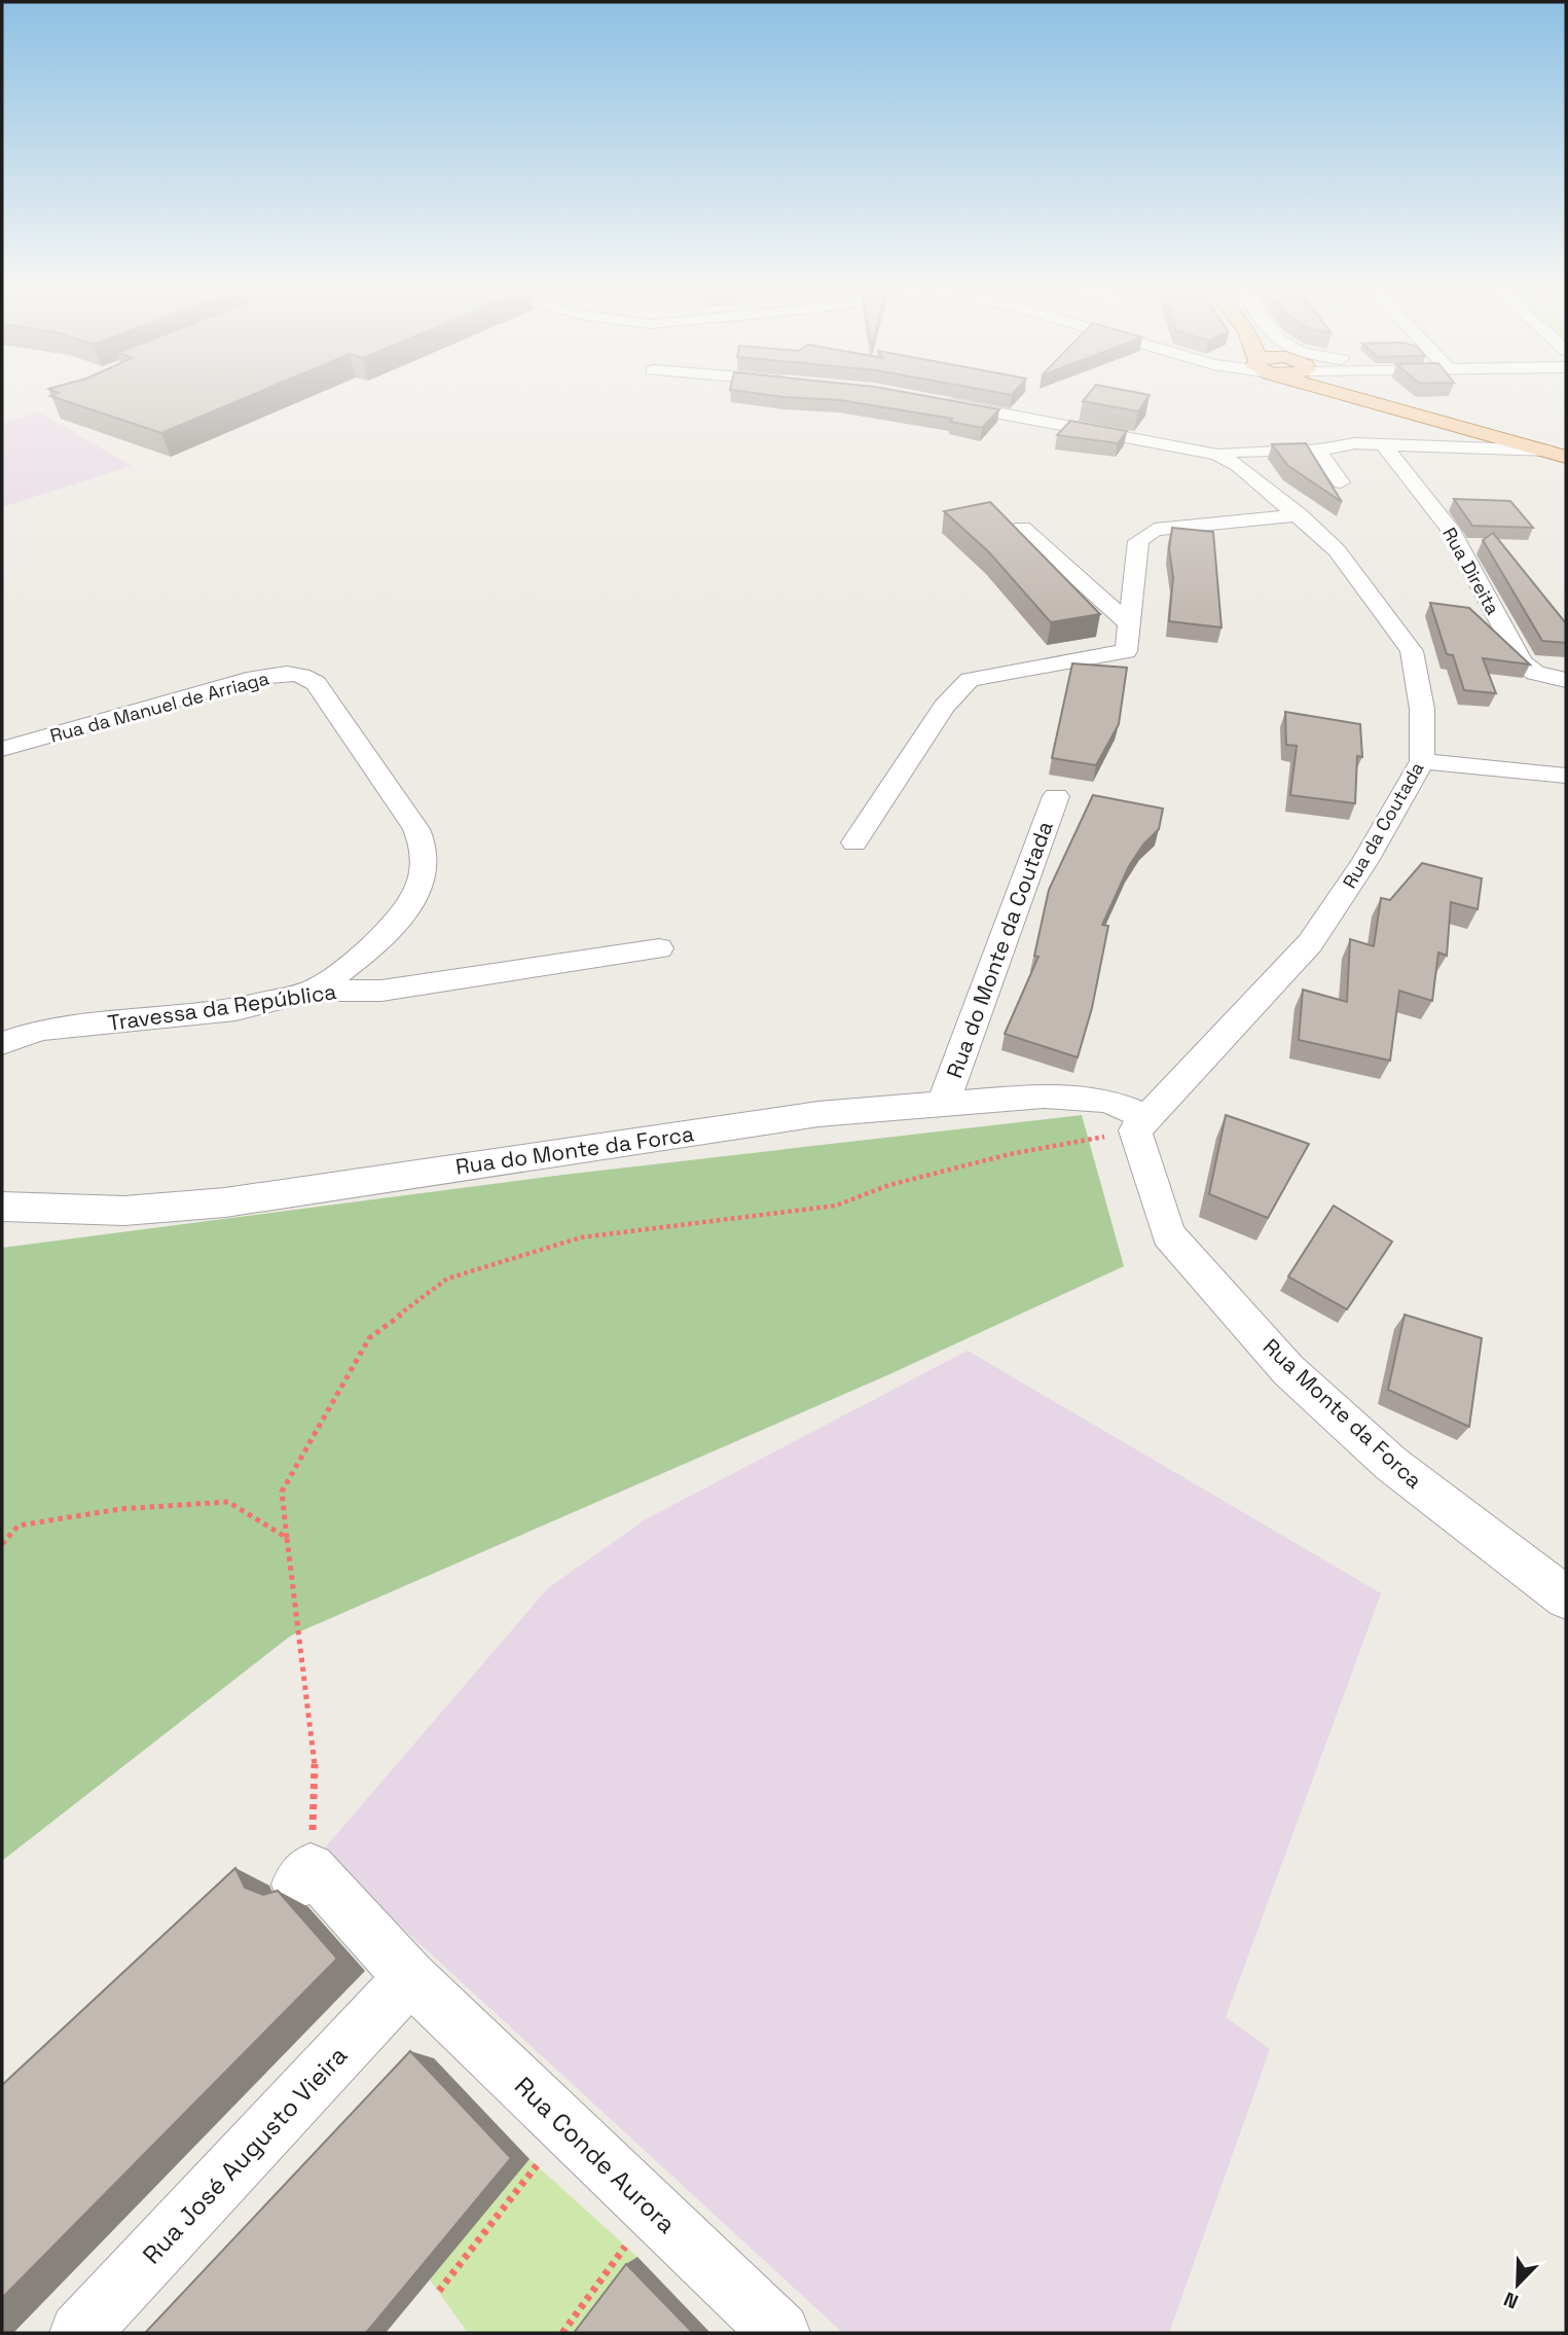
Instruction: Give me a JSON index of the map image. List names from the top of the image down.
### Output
{
  "streets": {
    "street": [
      "Rua Direita",
      "Rua da Manuel de Arriaga",
      "Rua da Coutada",
      "Rua do Monte da Coutada",
      "Travessa da República",
      "Rua do Monte da Forca",
      "Rua Monte da Forca",
      "Rua José Augusto Vieira",
      "Rua Conde Aurora"
    ]
  },
  "crossings": [
    ["Rua da Manuel de Arriaga", "Travessa da República"],
    ["Rua da Coutada", "Rua do Monte da Forca"],
    ["Rua da Coutada", "Rua Monte da Forca"],
    ["Rua do Monte da Coutada", "Rua do Monte da Forca"],
    ["Rua do Monte da Forca", "Rua Monte da Forca"],
    ["Rua José Augusto Vieira", "Rua Conde Aurora"]
  ],
  "north": "bottom left"
}
